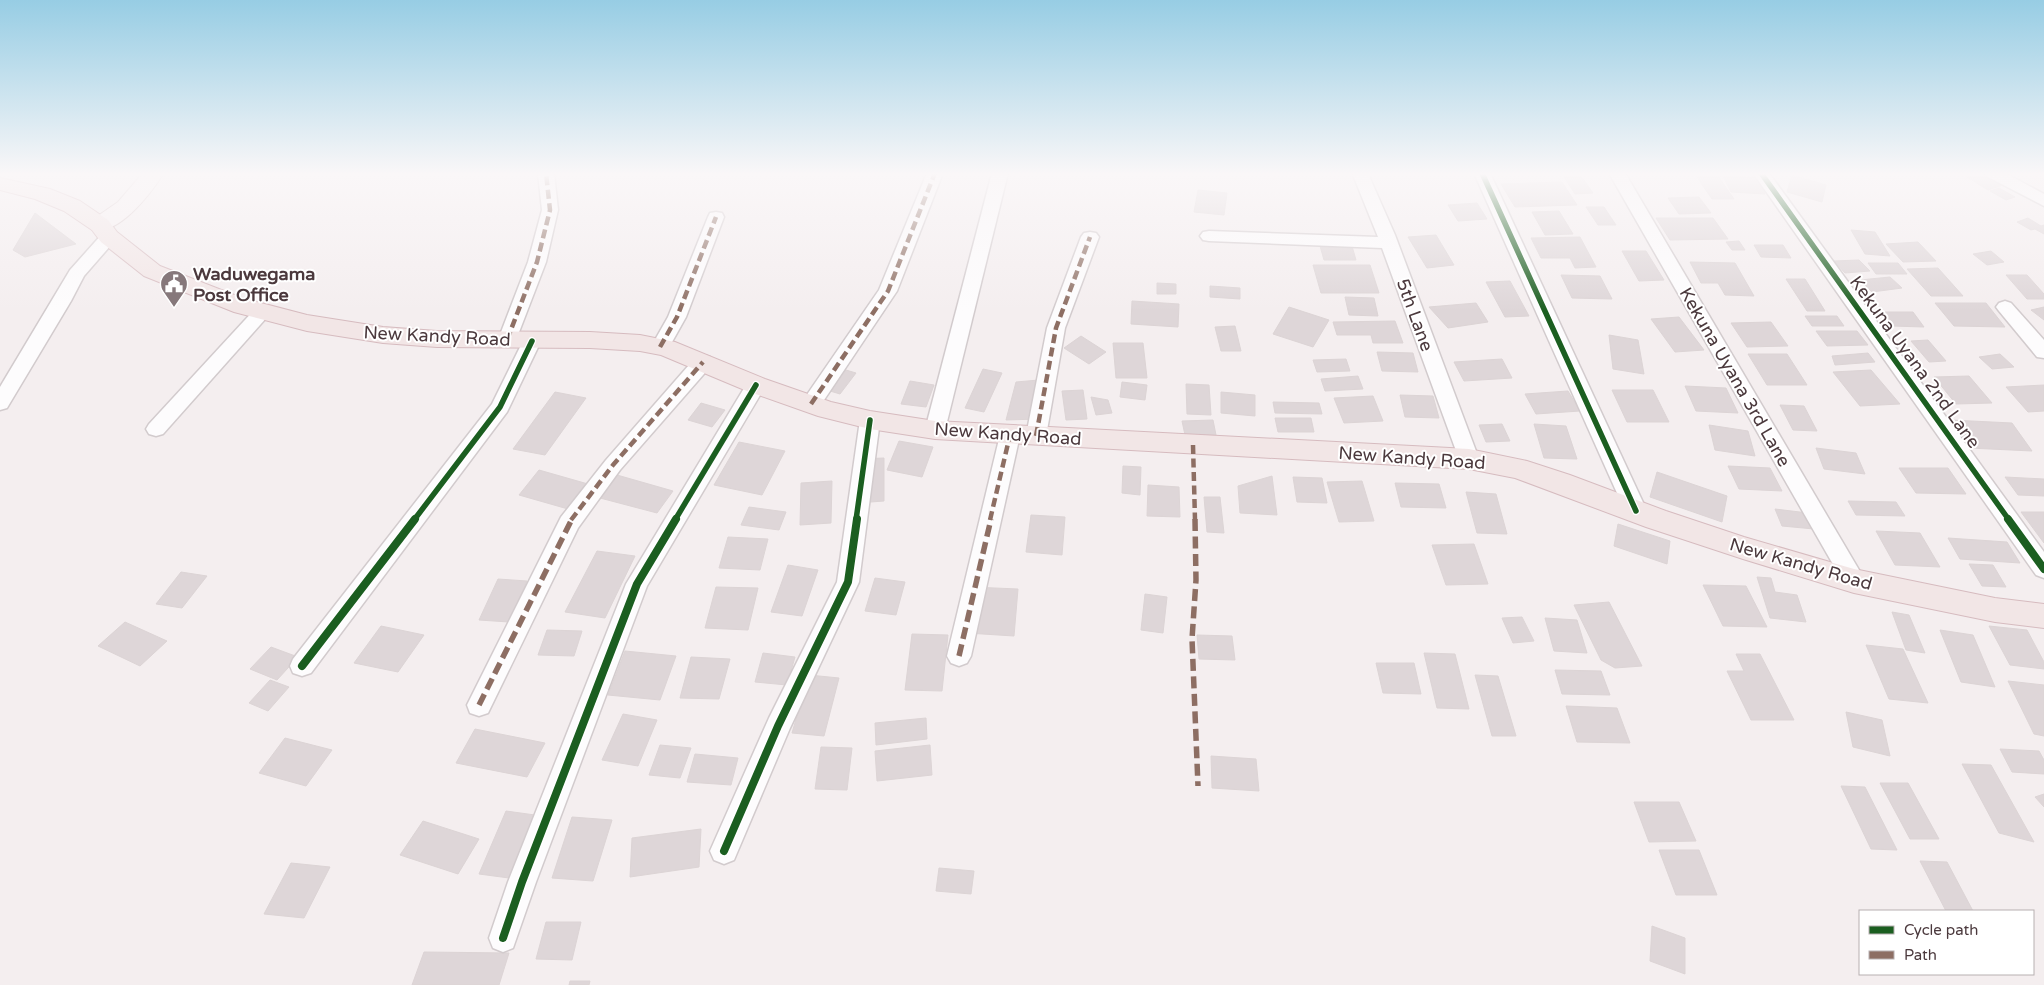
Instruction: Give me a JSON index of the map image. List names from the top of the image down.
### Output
{
  "streets": {
    "main road": ["New Kandy Road"],
    "street": ["5th Lane", "Kekuna Uyana 2nd Lane", "Kekuna Uyana 3rd Lane"]
  },
  "crossings": [
    ["5th Lane", "New Kandy Road"],
    ["New Kandy Road", "Kekuna Uyana 3rd Lane"]
  ],
  "places": {
    "public building": ["Waduwegama Post Office"]
  },
  "legend": ["Cycle path", "Path"]
}
